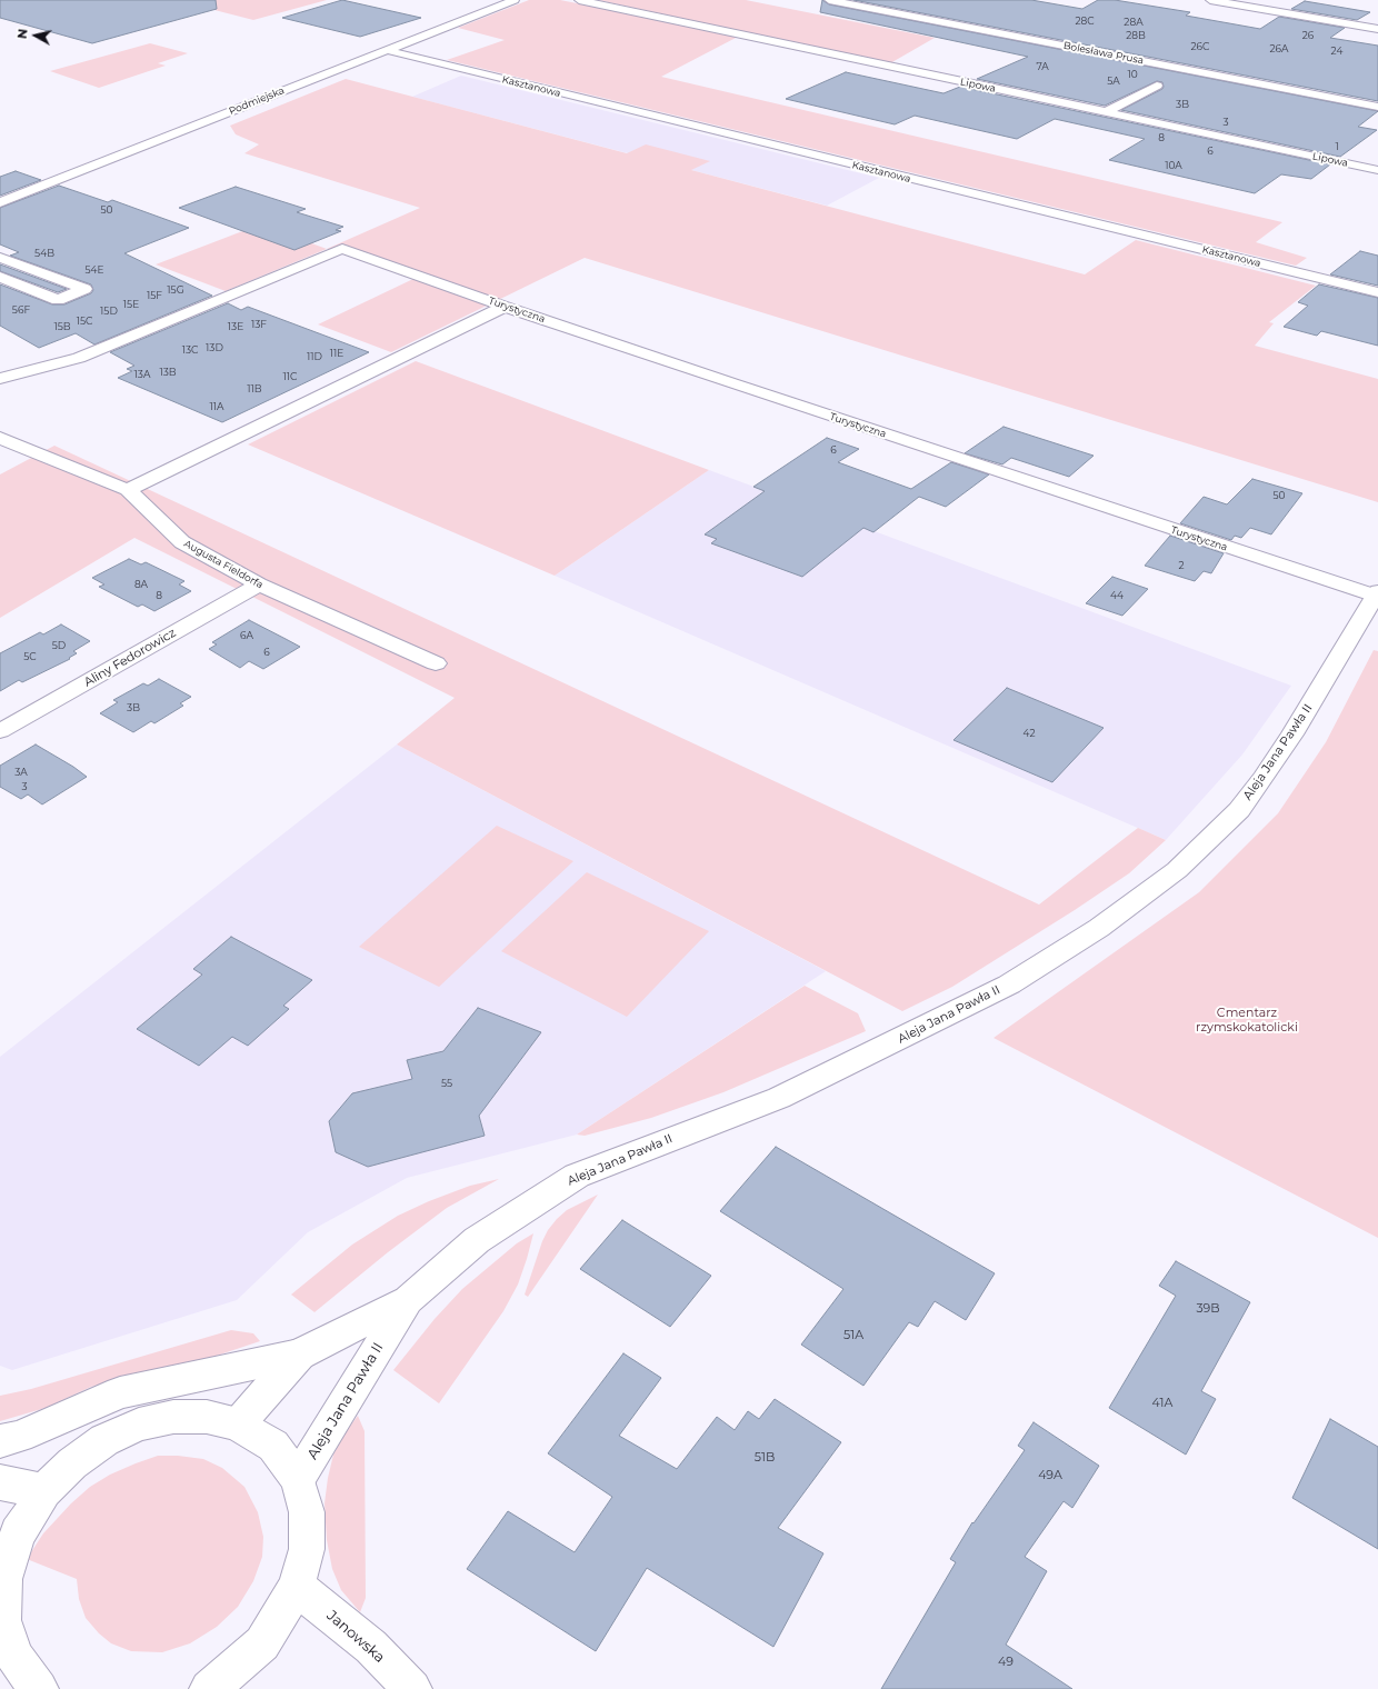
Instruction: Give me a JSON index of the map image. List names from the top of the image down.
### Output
{
  "streets": {
    "street": [
      "Bolesława Prusa",
      "Lipowa",
      "Kasztanowa",
      "Podmiejska",
      "Turystyczna",
      "Augusta Fieldorfa",
      "Aliny Fedorowicz",
      "Aleja Jana Pawła II",
      "Janowska"
    ]
  },
  "crossings": [
    ["Kasztanowa", "Podmiejska"],
    ["Turystyczna", "Aleja Jana Pawła II"],
    ["Augusta Fieldorfa", "Aliny Fedorowicz"]
  ],
  "parks": ["Cmentarz rzymskokatolicki"],
  "house_numbers": [
    "28C",
    "28A",
    "28B",
    "26",
    "26C",
    "26A",
    "24",
    "7A",
    "10",
    "5A",
    "3B",
    "3",
    "8",
    "1",
    "6",
    "10A",
    "50",
    "54B",
    "54E",
    "15G",
    "15F",
    "15E",
    "56F",
    "15D",
    "15C",
    "13F",
    "15B",
    "13E",
    "13D",
    "13C",
    "11E",
    "11D",
    "13B",
    "13A",
    "11C",
    "11B",
    "11A",
    "6",
    "50",
    "2",
    "8A",
    "8",
    "44",
    "6A",
    "5D",
    "6",
    "5C",
    "3B",
    "42",
    "3A",
    "3",
    "55",
    "39B",
    "51A",
    "41A",
    "51B",
    "49A",
    "49"
  ],
  "north": "left"
}
